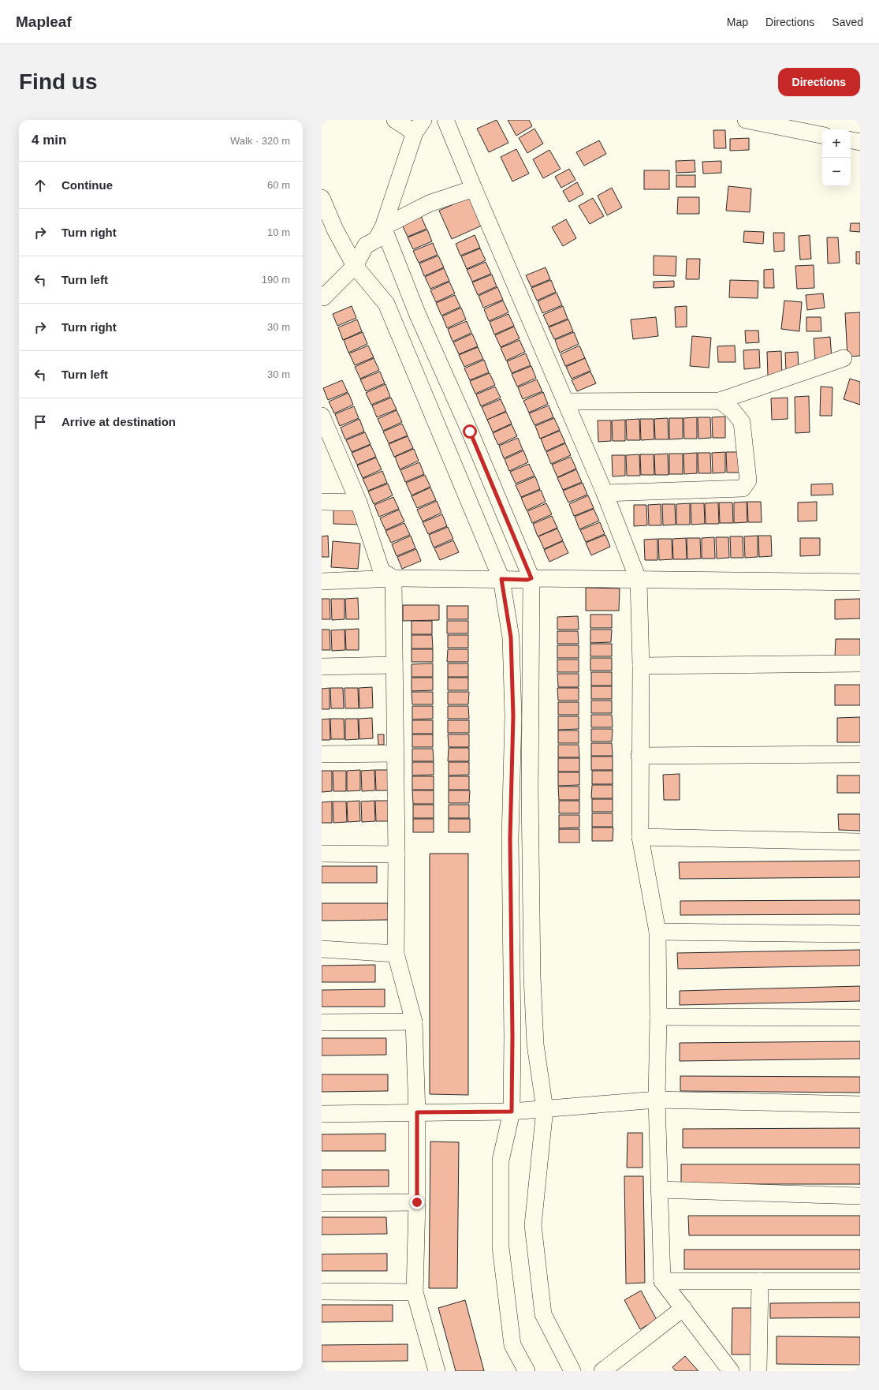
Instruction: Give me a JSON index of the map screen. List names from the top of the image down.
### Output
{
  "page": {
    "header": "Mapleaf",
    "nav": ["Map", "Directions", "Saved"],
    "buttons": "Directions",
    "title": "Find us",
    "heading": ["4 min", "Walk · 320 m"],
    "map_buttons": ["+", "−"],
    "list": [
      ["Continue", "60 m"],
      ["Turn right", "10 m"],
      ["Turn left", "190 m"],
      ["Turn right", "30 m"],
      ["Turn left", "30 m"],
      "Arrive at destination"
    ]
  }
}
